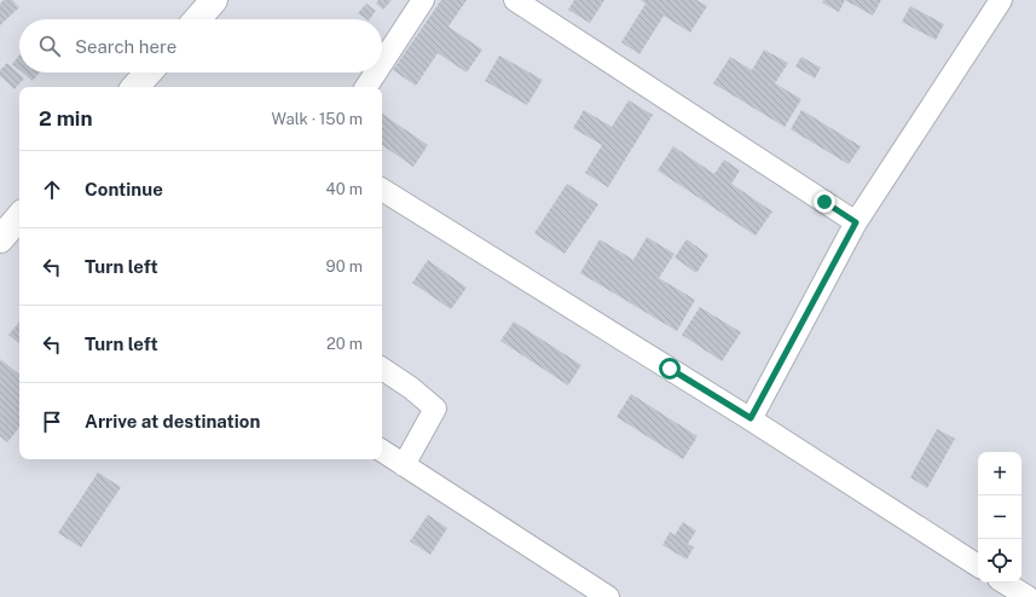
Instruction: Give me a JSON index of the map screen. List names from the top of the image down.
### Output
{
  "page": {
    "search": "Search here",
    "heading": ["2 min", "Walk · 150 m"],
    "list": [
      ["Continue", "40 m"],
      ["Turn left", "90 m"],
      ["Turn left", "20 m"],
      "Arrive at destination"
    ],
    "map_buttons": ["+", "−"]
  }
}
